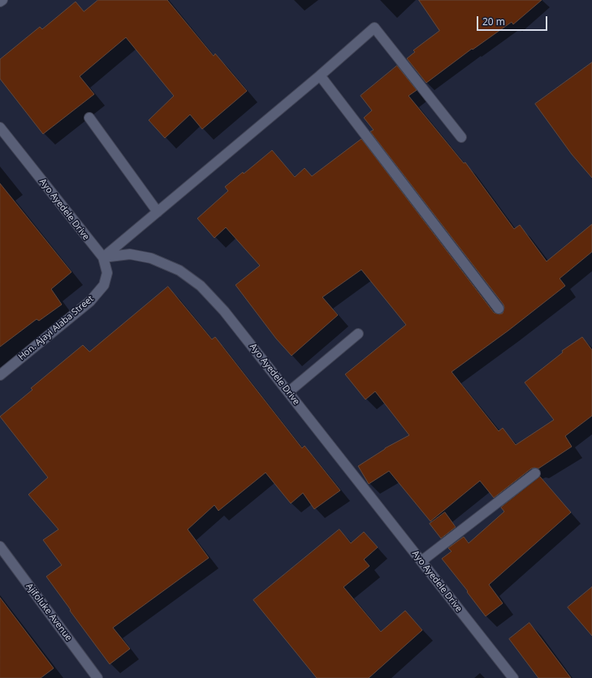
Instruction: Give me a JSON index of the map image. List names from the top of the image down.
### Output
{
  "streets": {
    "street": ["Ayo Ayedele Drive", "Hon. Ajayi Alaba Street", "Ajifoluke Avenue"]
  },
  "crossings": [
    ["Ayo Ayedele Drive", "Hon. Ajayi Alaba Street"]
  ],
  "scale_bar": "20 m"
}
